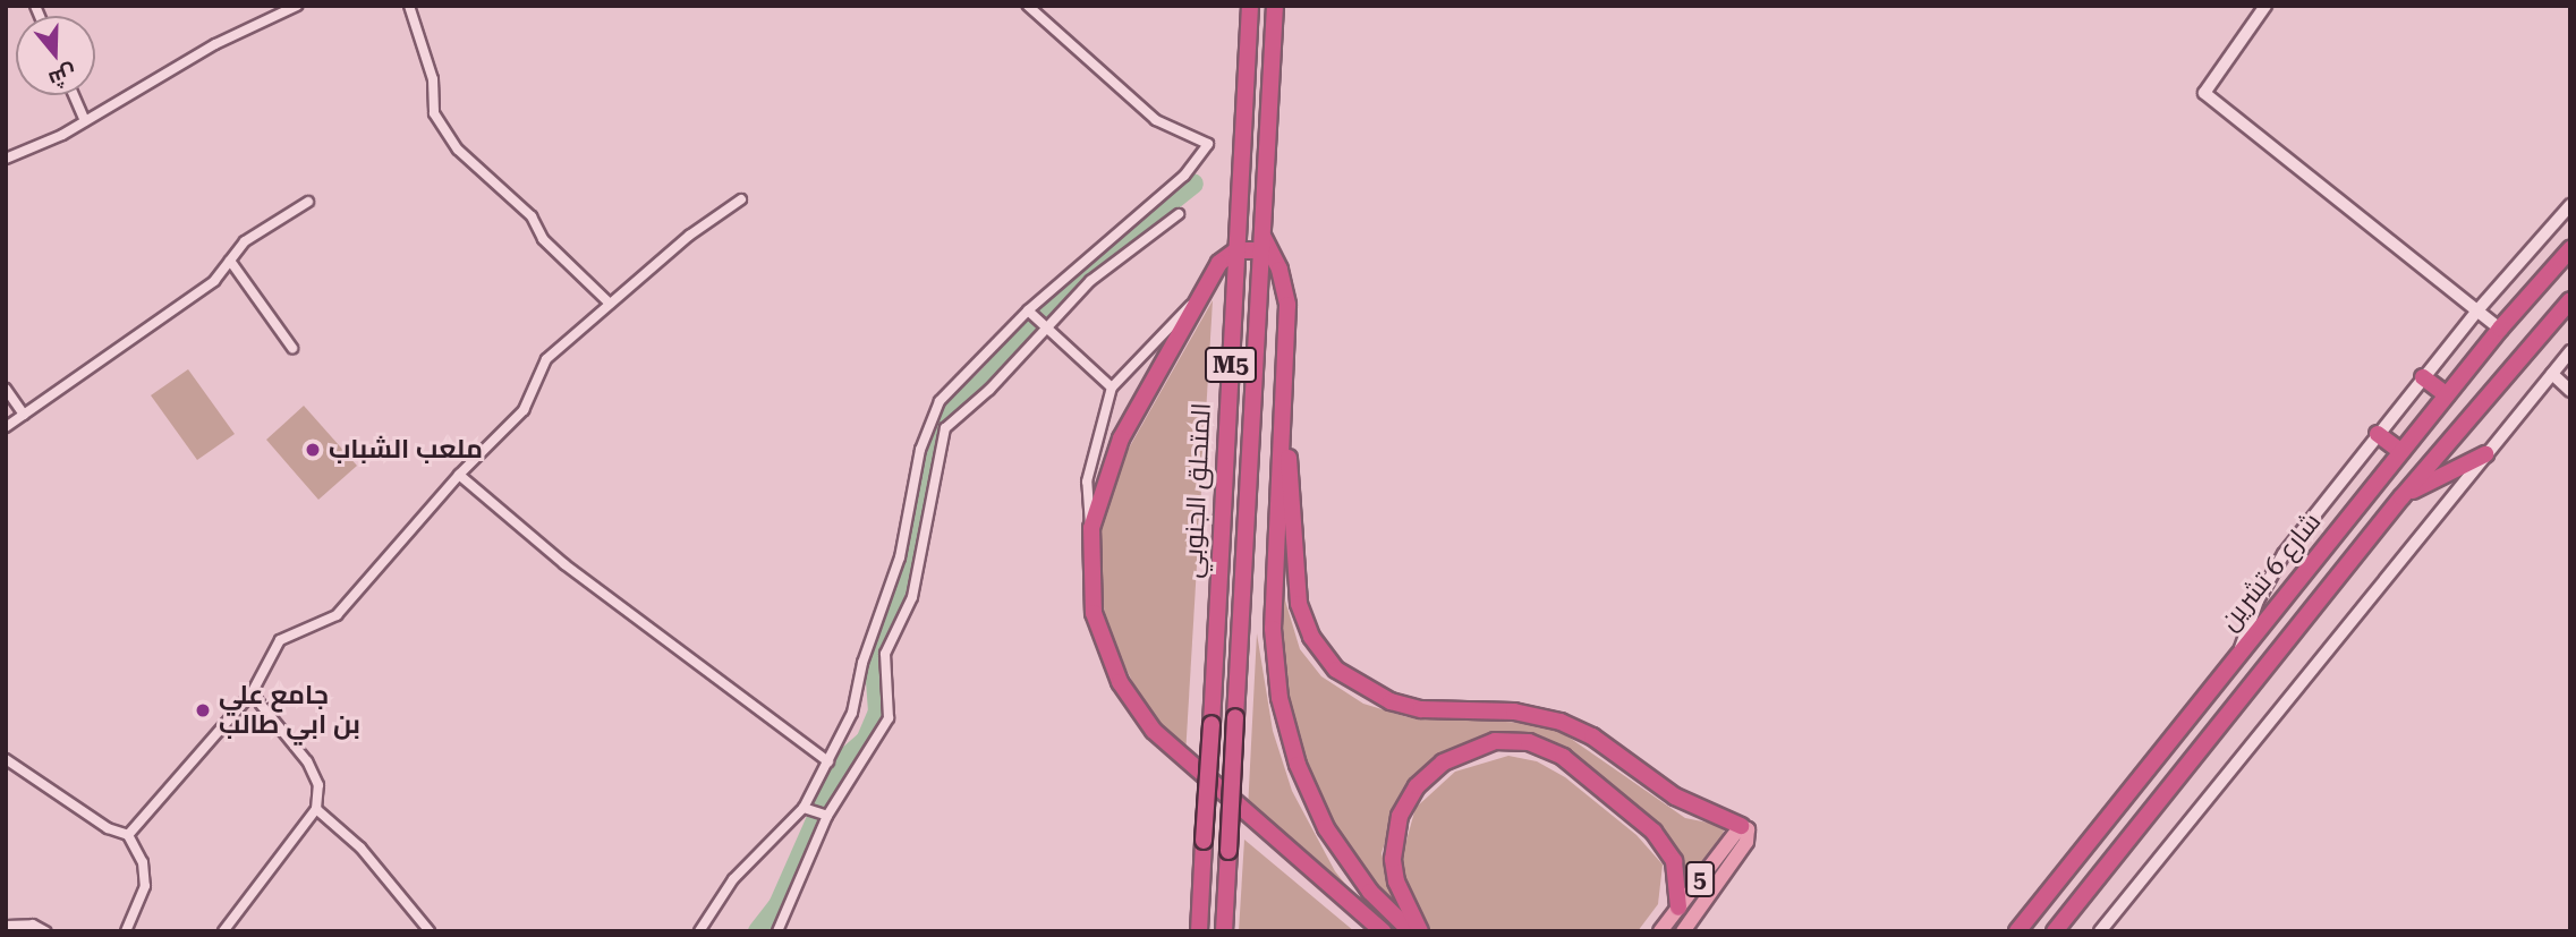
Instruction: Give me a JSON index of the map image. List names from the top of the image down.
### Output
{
  "streets": {
    "highway": ["M5", "المتحلق الجنوبي", "شارع 6 تشرين"],
    "main road": ["5"]
  },
  "places": ["ملعب الشباب", "جامع علي بن ابي طالب"],
  "north": "bottom"
}
